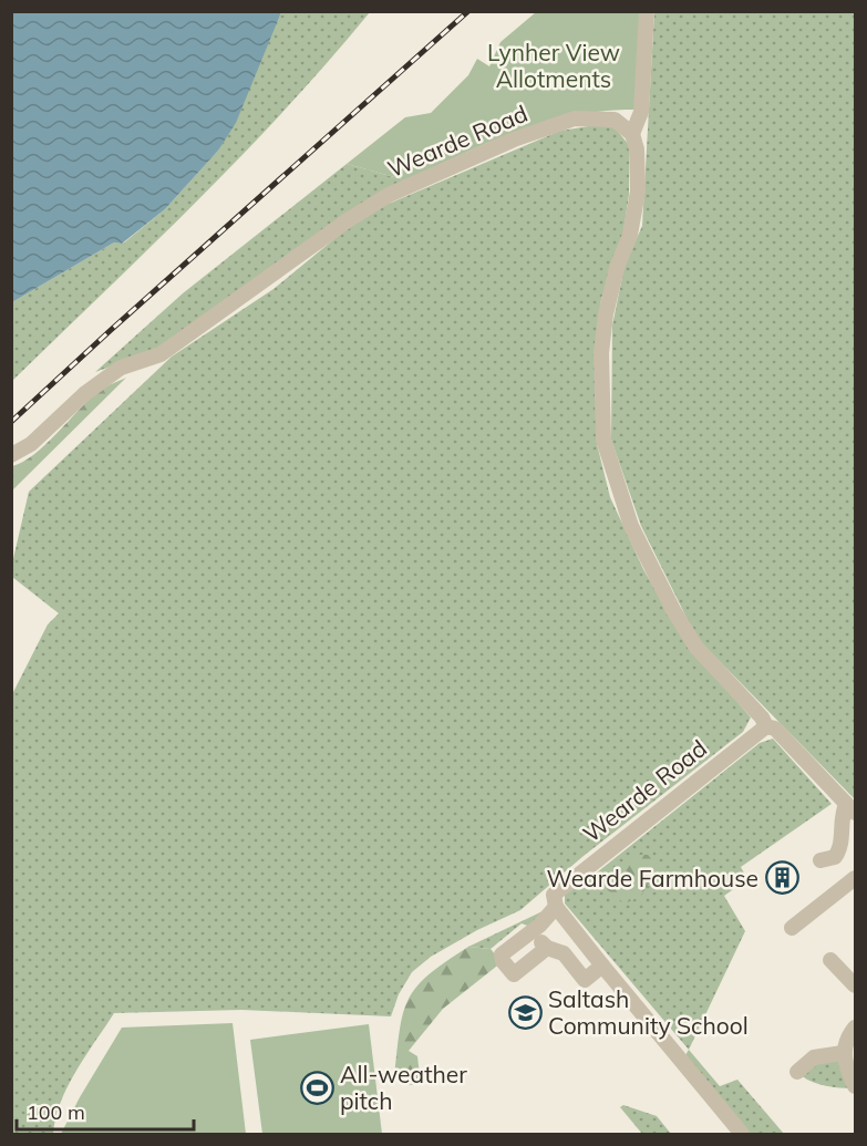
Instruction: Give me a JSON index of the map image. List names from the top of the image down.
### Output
{
  "streets": {
    "street": ["Wearde Road"]
  },
  "parks": ["Lynher View Allotments"],
  "places": {
    "building": ["Wearde Farmhouse"],
    "school or university": ["Saltash Community School"],
    "sports": ["All-weather pitch"]
  },
  "scale_bar": "100 m"
}
